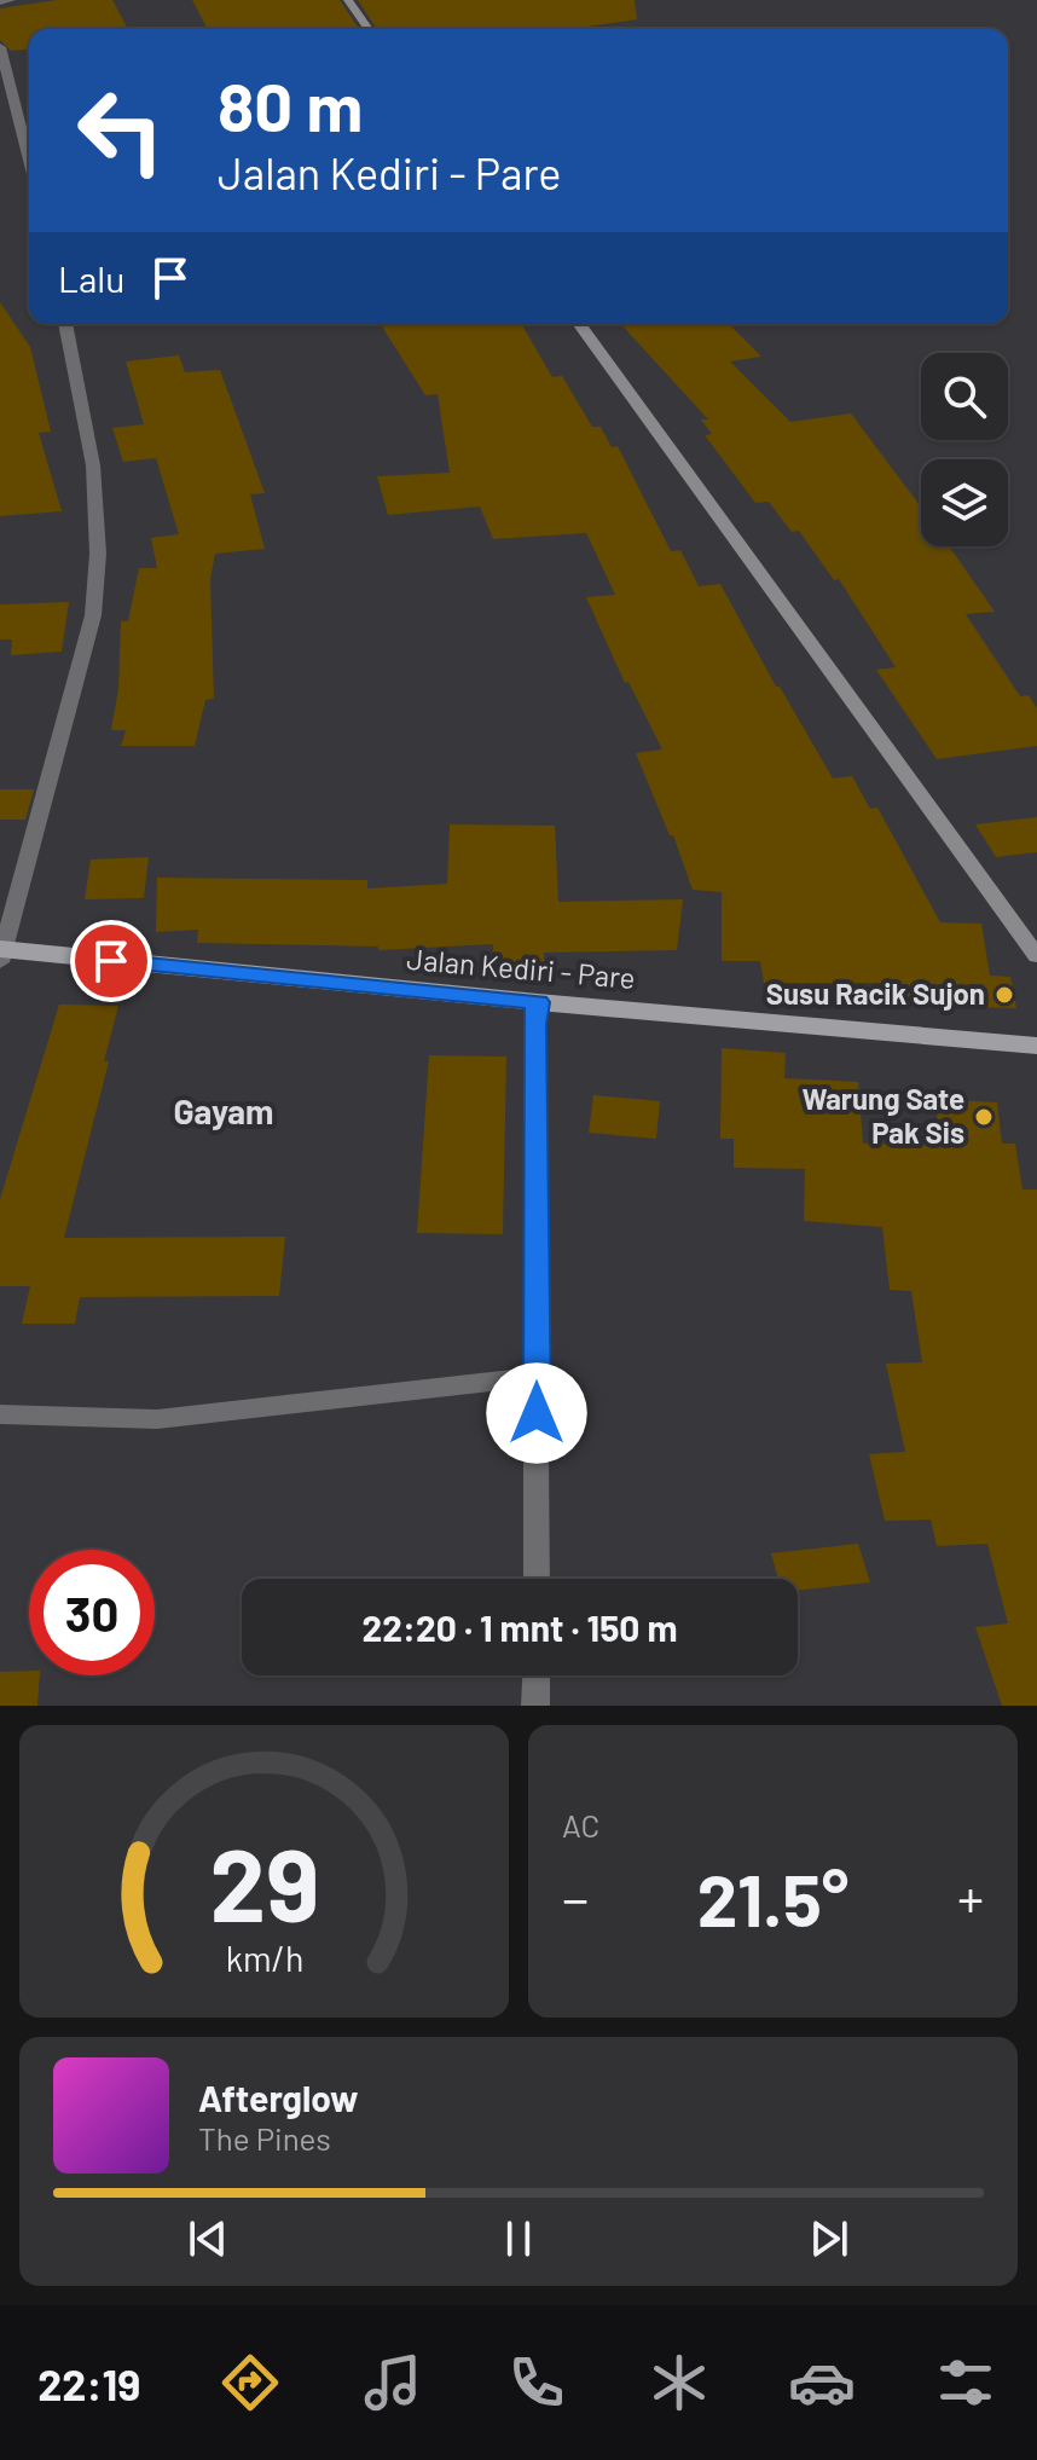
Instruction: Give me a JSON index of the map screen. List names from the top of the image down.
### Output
{
  "streets": {
    "main road": ["Jalan Kediri - Pare"]
  },
  "districts": ["Gayam"],
  "places": ["Susu Racik Sujon", "Warung Sate Pak Sis"],
  "page": {
    "turn": ["80 m", "Jalan Kediri - Pare"],
    "then": "Lalu",
    "limit": "30",
    "trip": "22:20 · 1 mnt · 150 m",
    "tile": "AC",
    "heat": ["−", "21.5°", "+"],
    "song": ["Afterglow", "The Pines"],
    "tabs": "22:19",
    "gauge": ["29", "km/h"]
  }
}
